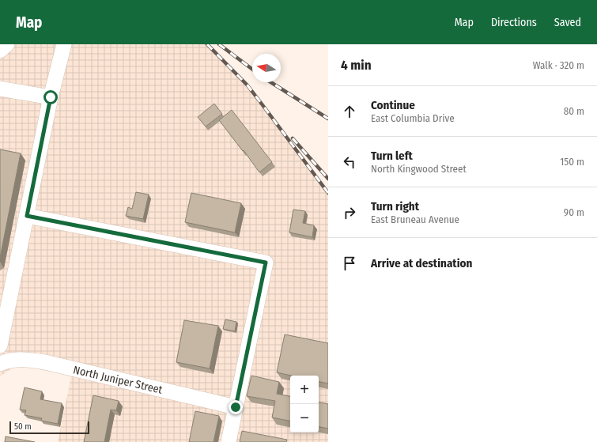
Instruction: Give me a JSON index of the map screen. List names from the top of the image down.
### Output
{
  "streets": {
    "street": ["North Juniper Street"]
  },
  "scale_bar": "50 m",
  "north": "left",
  "page": {
    "header": "Map",
    "nav": ["Map", "Directions", "Saved"],
    "heading": ["4 min", "Walk · 320 m"],
    "list": [
      ["Continue", "East Columbia Drive", "80 m"],
      ["Turn left", "North Kingwood Street", "150 m"],
      ["Turn right", "East Bruneau Avenue", "90 m"],
      "Arrive at destination"
    ],
    "map_buttons": ["+", "−"],
    "scale": "50 m"
  }
}
